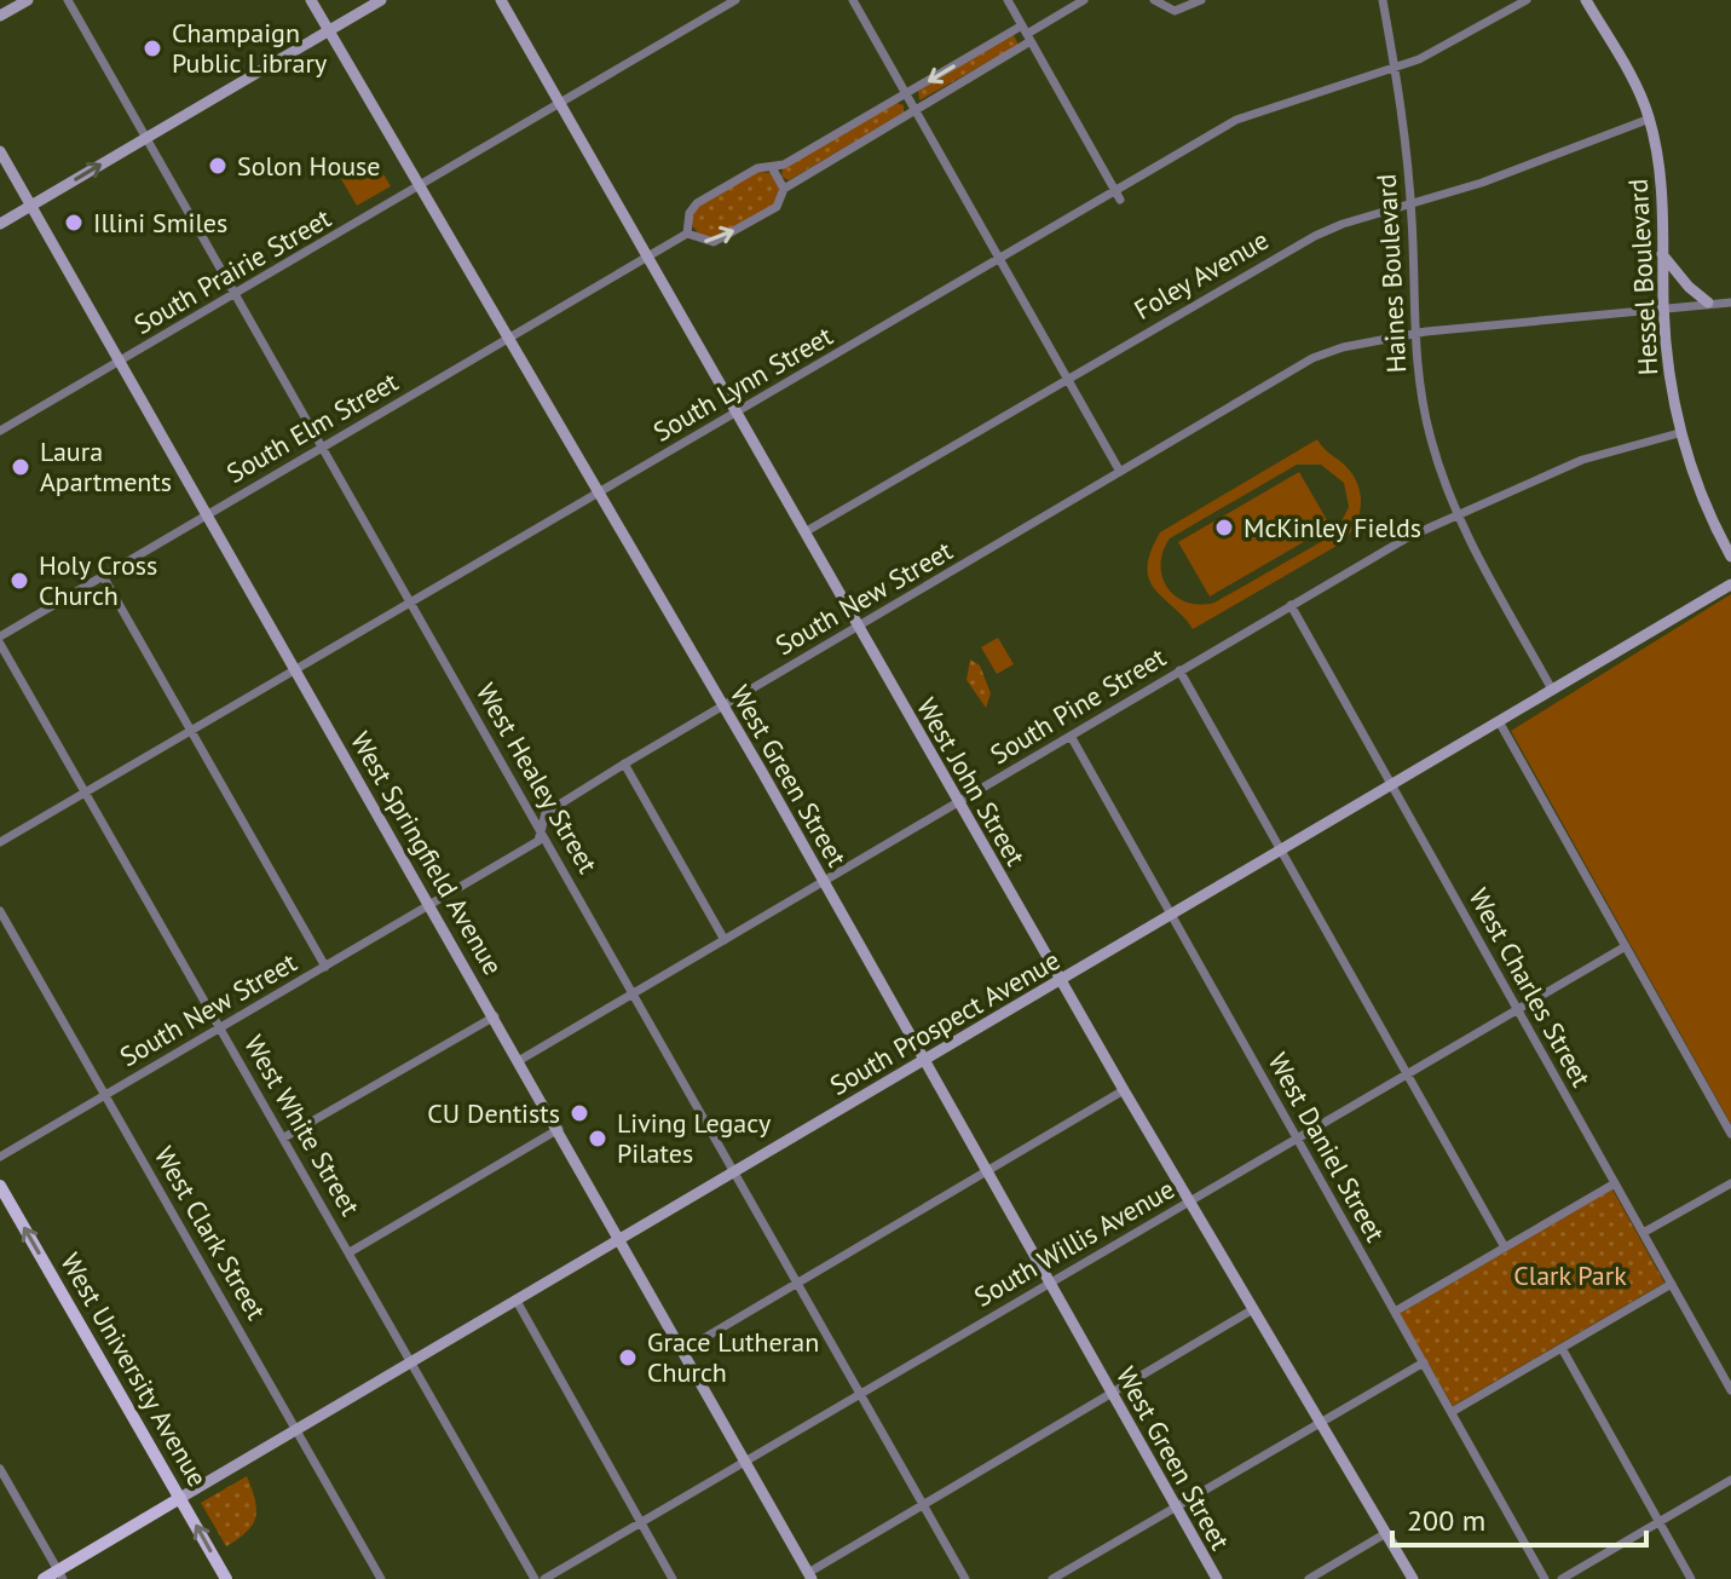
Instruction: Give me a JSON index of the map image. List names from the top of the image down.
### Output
{
  "streets": {
    "main road": ["West University Avenue"],
    "street": [
      "South Prairie Street",
      "Haines Boulevard",
      "Foley Avenue",
      "Hessel Boulevard",
      "South Lynn Street",
      "South Elm Street",
      "South New Street",
      "South Pine Street",
      "West Green Street",
      "West Healey Street",
      "West John Street",
      "West Springfield Avenue",
      "West Charles Street",
      "South Prospect Avenue",
      "West White Street",
      "West Daniel Street",
      "West Clark Street",
      "South Willis Avenue"
    ]
  },
  "crossings": [
    ["South Prairie Street", "West Green Street"],
    ["South Prairie Street", "West Healey Street"],
    ["South Prairie Street", "West John Street"],
    ["South Prairie Street", "West Springfield Avenue"],
    ["Haines Boulevard", "Foley Avenue"],
    ["Haines Boulevard", "South Lynn Street"],
    ["Haines Boulevard", "South New Street"],
    ["Haines Boulevard", "South Pine Street"],
    ["Haines Boulevard", "South Prospect Avenue"],
    ["Foley Avenue", "Hessel Boulevard"],
    ["Foley Avenue", "West John Street"],
    ["Hessel Boulevard", "South New Street"],
    ["Hessel Boulevard", "South Pine Street"],
    ["South Lynn Street", "West Green Street"],
    ["South Lynn Street", "West Healey Street"],
    ["South Lynn Street", "West John Street"],
    ["South Lynn Street", "West Springfield Avenue"],
    ["South Lynn Street", "West White Street"],
    ["South Elm Street", "West Green Street"],
    ["South Elm Street", "West Healey Street"],
    ["South Elm Street", "West John Street"],
    ["South Elm Street", "West Springfield Avenue"],
    ["South New Street", "West Green Street"],
    ["South New Street", "West Healey Street"],
    ["South New Street", "West John Street"],
    ["South New Street", "West Springfield Avenue"],
    ["South New Street", "West White Street"],
    ["South New Street", "West Clark Street"],
    ["South Pine Street", "West Green Street"],
    ["South Pine Street", "West Healey Street"],
    ["South Pine Street", "West John Street"],
    ["South Pine Street", "West Springfield Avenue"],
    ["South Pine Street", "West Charles Street"],
    ["South Pine Street", "West Daniel Street"],
    ["West Green Street", "South Prospect Avenue"],
    ["West Green Street", "South Willis Avenue"],
    ["West Healey Street", "South Prospect Avenue"],
    ["West Healey Street", "South Willis Avenue"],
    ["West John Street", "South Prospect Avenue"],
    ["West John Street", "South Willis Avenue"],
    ["West Springfield Avenue", "South Prospect Avenue"],
    ["West Springfield Avenue", "South Willis Avenue"],
    ["West Charles Street", "South Prospect Avenue"],
    ["West Charles Street", "South Willis Avenue"],
    ["South Prospect Avenue", "West White Street"],
    ["South Prospect Avenue", "West Daniel Street"],
    ["South Prospect Avenue", "West Clark Street"],
    ["South Prospect Avenue", "West University Avenue"],
    ["West Daniel Street", "South Willis Avenue"]
  ],
  "one_way": ["West University Avenue"],
  "parks": ["Clark Park"],
  "places": [
    "Champaign Public Library",
    "Solon House",
    "Illini Smiles",
    "Laura Apartments",
    "McKinley Fields",
    "Holy Cross Church",
    "CU Dentists",
    "Living Legacy Pilates",
    "Grace Lutheran Church"
  ],
  "scale_bar": "200 m"
}
